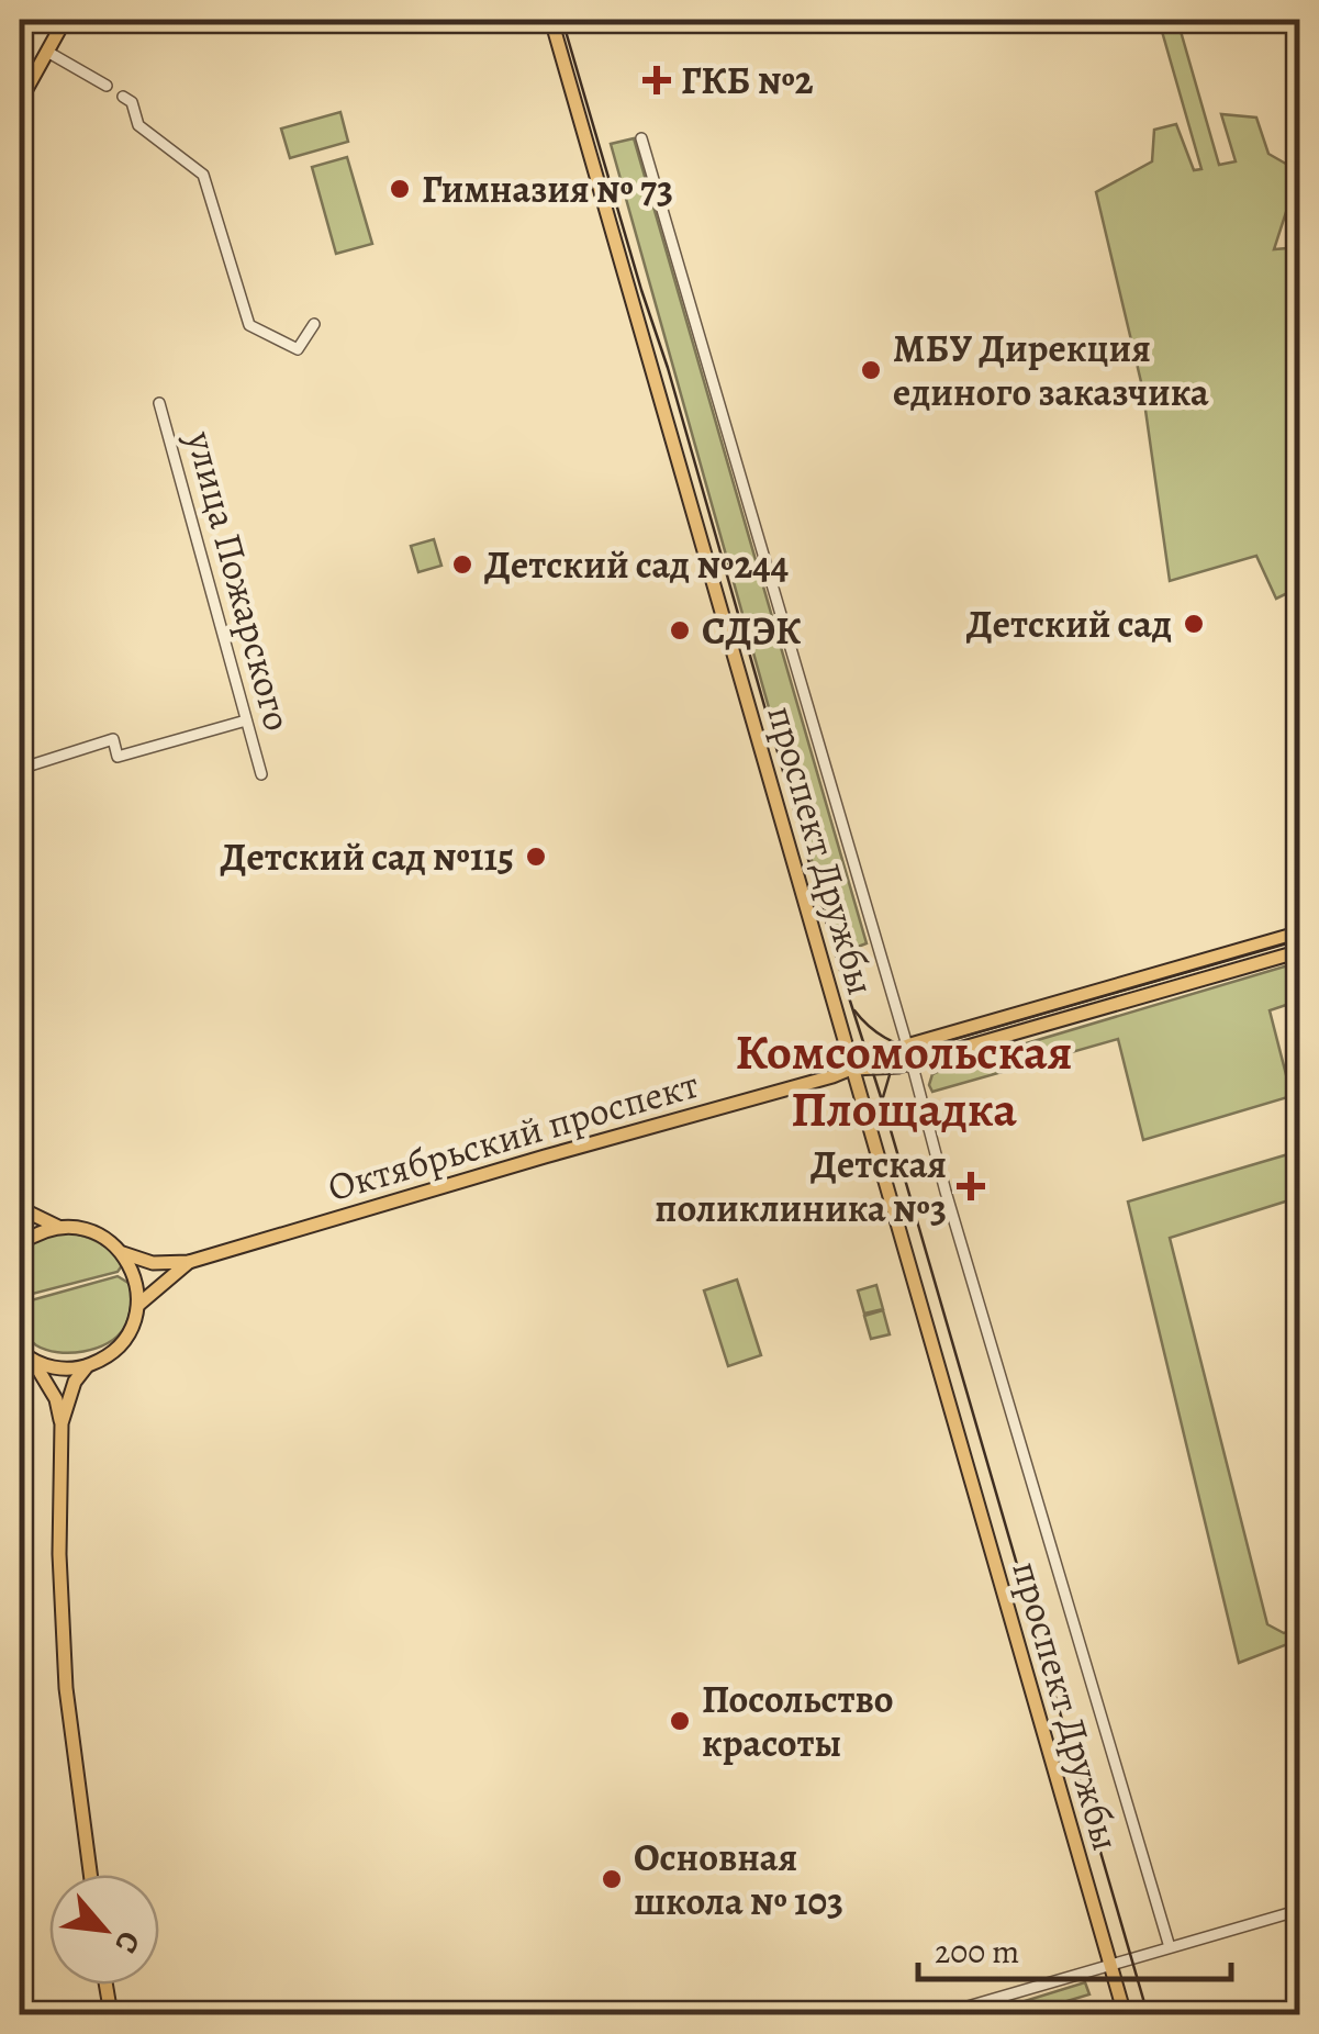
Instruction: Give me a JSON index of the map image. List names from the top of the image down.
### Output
{
  "streets": {
    "main road": ["проспект Дружбы", "Октябрьский проспект"],
    "street": ["улица Пожарского"]
  },
  "crossings": [
    ["проспект Дружбы", "Октябрьский проспект"]
  ],
  "districts": ["Комсомольская Площадка"],
  "places": {
    "health": ["ГКБ №2", "Детская поликлиника №3"],
    "other": [
      "Гимназия № 73",
      "МБУ Дирекция единого заказчика",
      "Детский сад №244",
      "Детский сад",
      "СДЭК",
      "Детский сад №115",
      "Посольство красоты",
      "Основная школа № 103"
    ]
  },
  "scale_bar": "200 m",
  "north": "bottom right"
}
